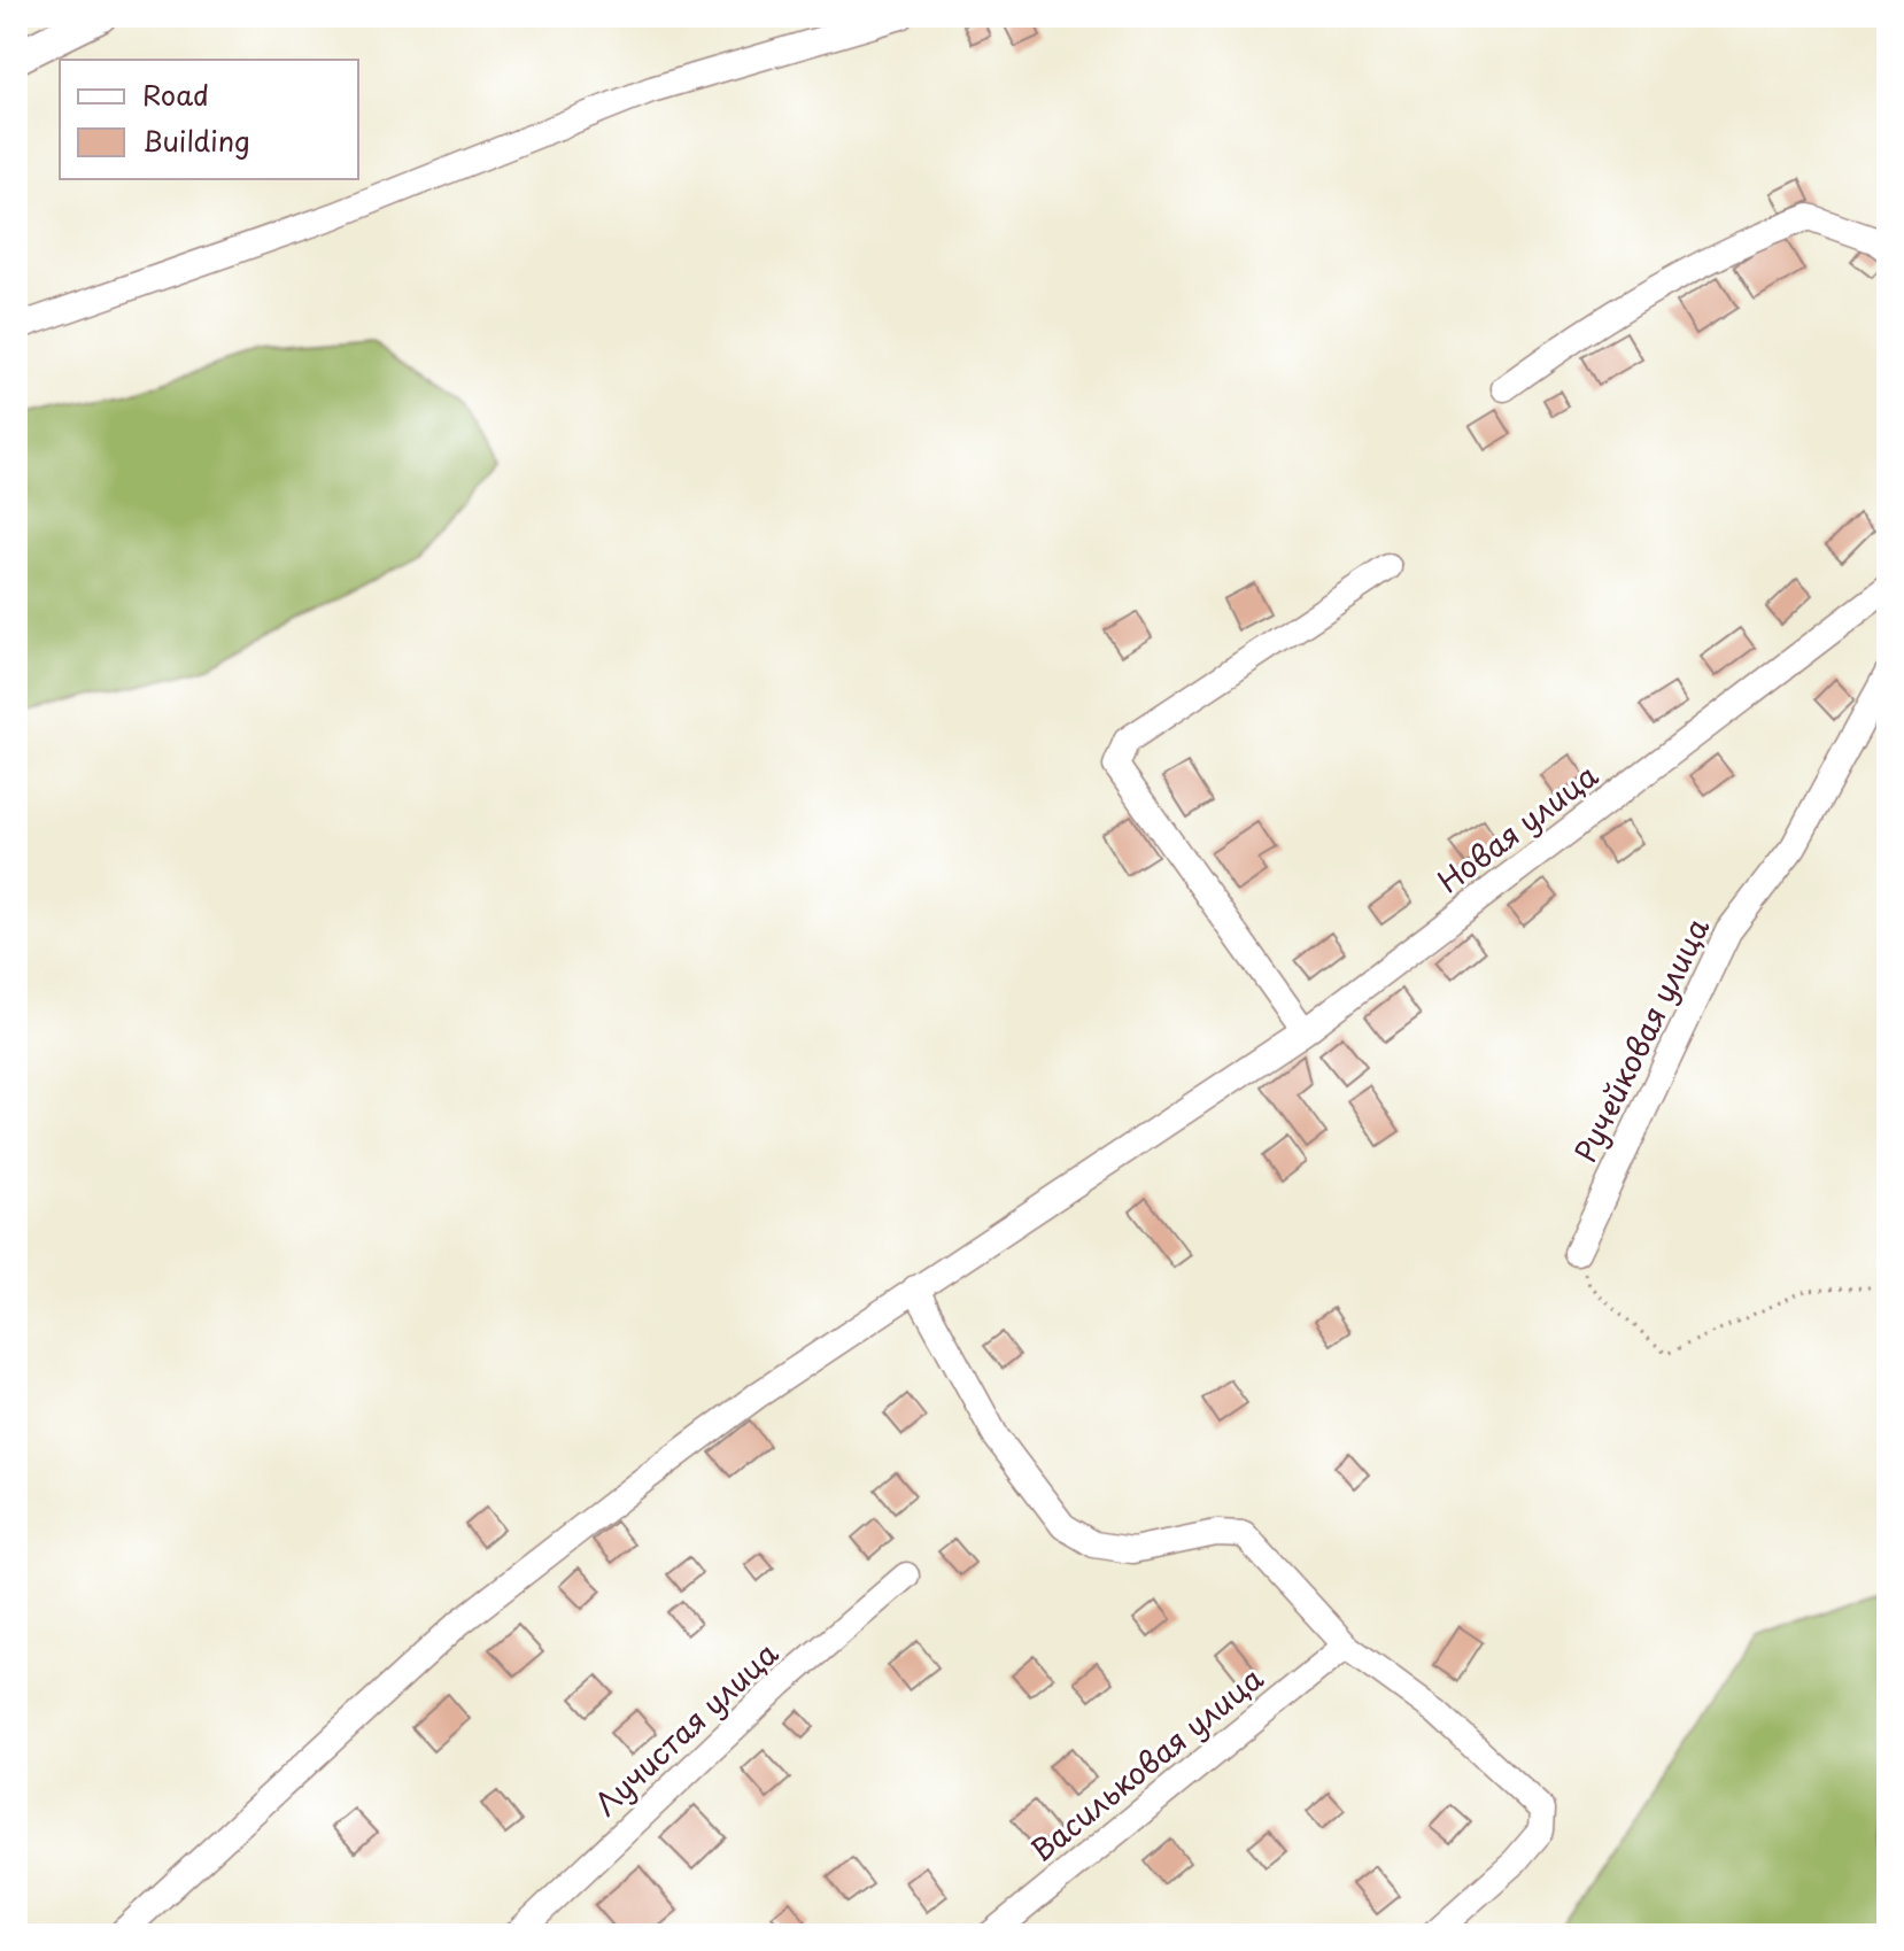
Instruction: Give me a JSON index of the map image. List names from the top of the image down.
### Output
{
  "streets": {
    "street": [
      "Новая улица",
      "Ручейковая улица",
      "Лучистая улица",
      "Васильковая улица"
    ]
  },
  "legend": ["Road", "Building"]
}
